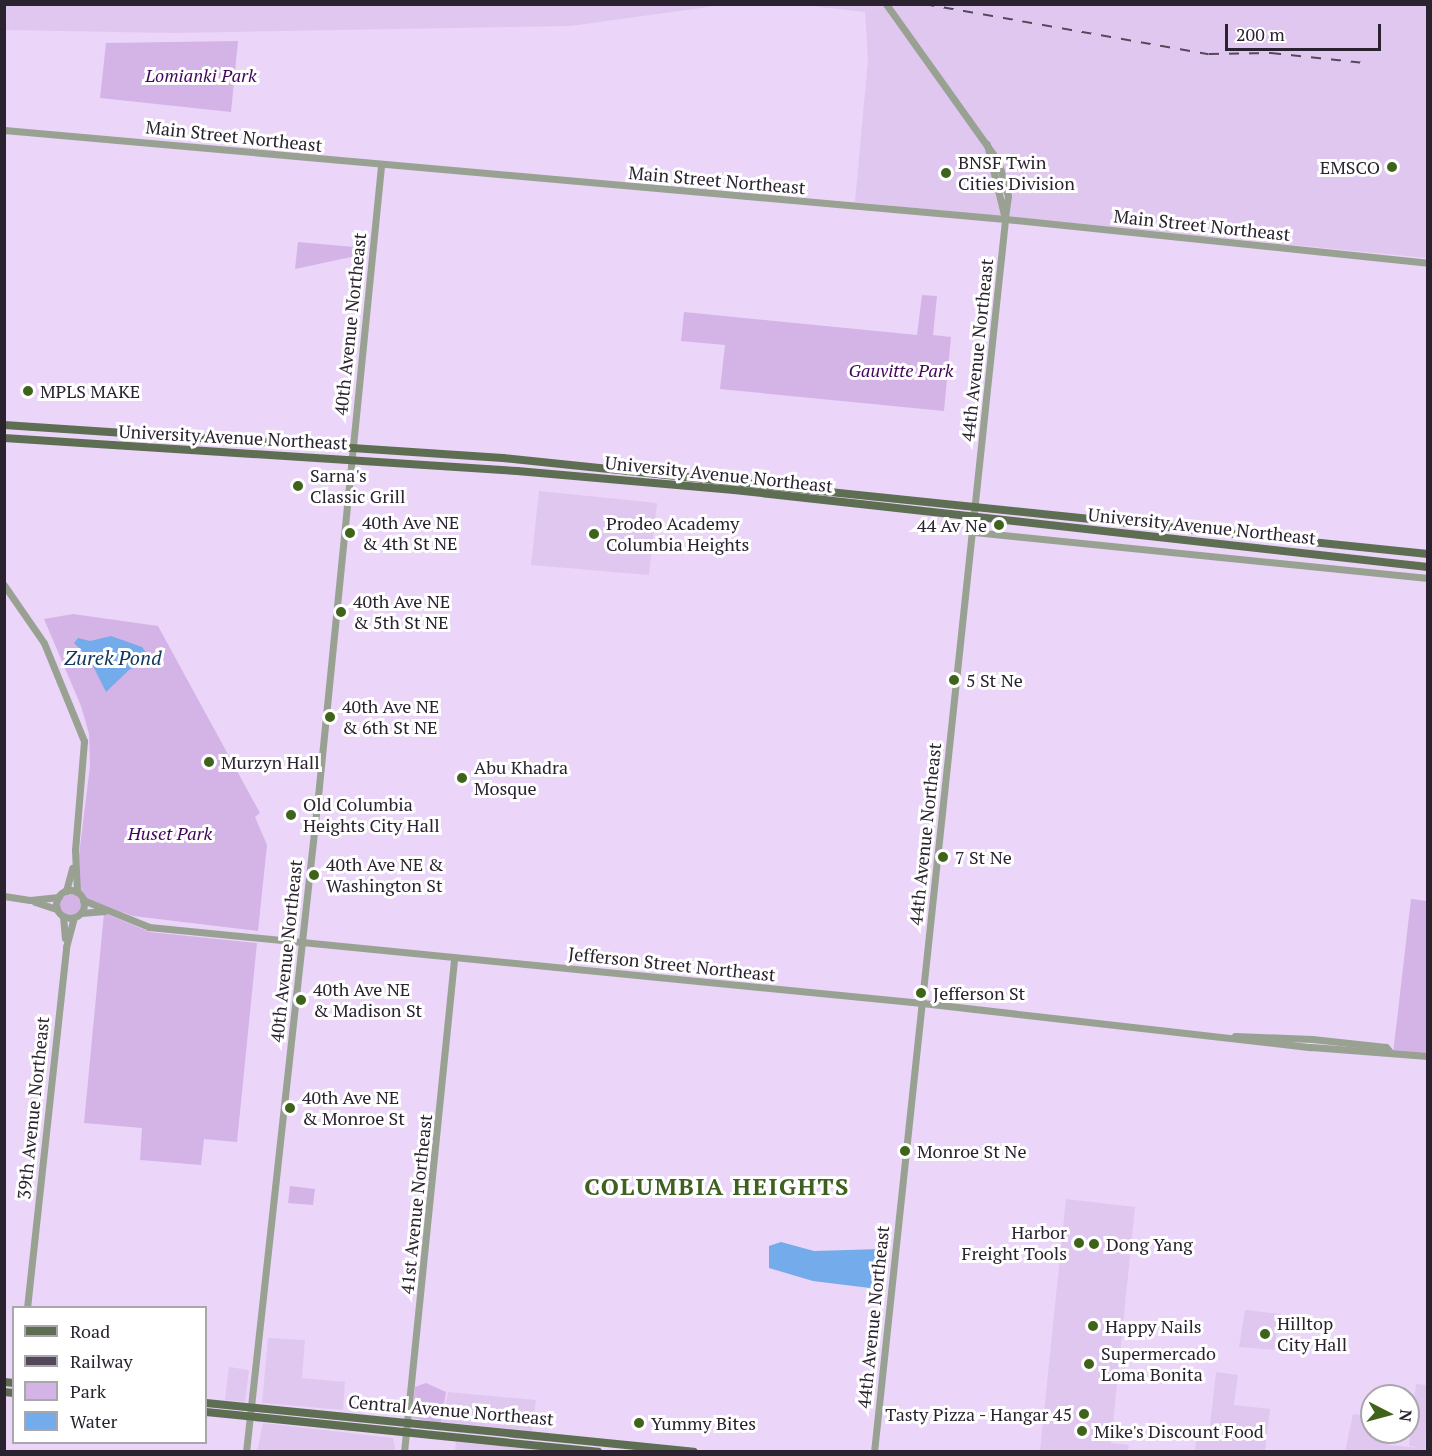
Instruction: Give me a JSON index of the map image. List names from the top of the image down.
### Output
{
  "streets": {
    "main road": ["University Avenue Northeast", "Central Avenue Northeast"],
    "street": [
      "Main Street Northeast",
      "40th Avenue Northeast",
      "44th Avenue Northeast",
      "Jefferson Street Northeast",
      "39th Avenue Northeast",
      "41st Avenue Northeast"
    ]
  },
  "crossings": [
    ["Main Street Northeast", "40th Avenue Northeast"],
    ["Main Street Northeast", "44th Avenue Northeast"],
    ["40th Avenue Northeast", "University Avenue Northeast"],
    ["40th Avenue Northeast", "Jefferson Street Northeast"],
    ["40th Avenue Northeast", "Central Avenue Northeast"],
    ["44th Avenue Northeast", "University Avenue Northeast"],
    ["44th Avenue Northeast", "Jefferson Street Northeast"],
    ["Jefferson Street Northeast", "39th Avenue Northeast"],
    ["Jefferson Street Northeast", "41st Avenue Northeast"],
    ["41st Avenue Northeast", "Central Avenue Northeast"]
  ],
  "districts": ["COLUMBIA HEIGHTS"],
  "water": ["Zurek Pond"],
  "parks": ["Lomianki Park", "Gauvitte Park", "Huset Park"],
  "places": [
    "EMSCO",
    "BNSF Twin Cities Division",
    "MPLS MAKE",
    "Sarna's Classic Grill",
    "44 Av Ne",
    "40th Ave NE & 4th St NE",
    "Prodeo Academy Columbia Heights",
    "40th Ave NE & 5th St NE",
    "5 St Ne",
    "40th Ave NE & 6th St NE",
    "Murzyn Hall",
    "Abu Khadra Mosque",
    "Old Columbia Heights City Hall",
    "7 St Ne",
    "40th Ave NE & Washington St",
    "Jefferson St",
    "40th Ave NE & Madison St",
    "40th Ave NE & Monroe St",
    "Monroe St Ne",
    "Harbor Freight Tools",
    "Dong Yang",
    "Happy Nails",
    "Hilltop City Hall",
    "Supermercado Loma Bonita",
    "Tasty Pizza - Hangar 45",
    "Yummy Bites",
    "Mike's Discount Food"
  ],
  "legend": [
    "Road",
    "Railway",
    "Park",
    "Water"
  ],
  "scale_bar": "200 m",
  "north": "right"
}
